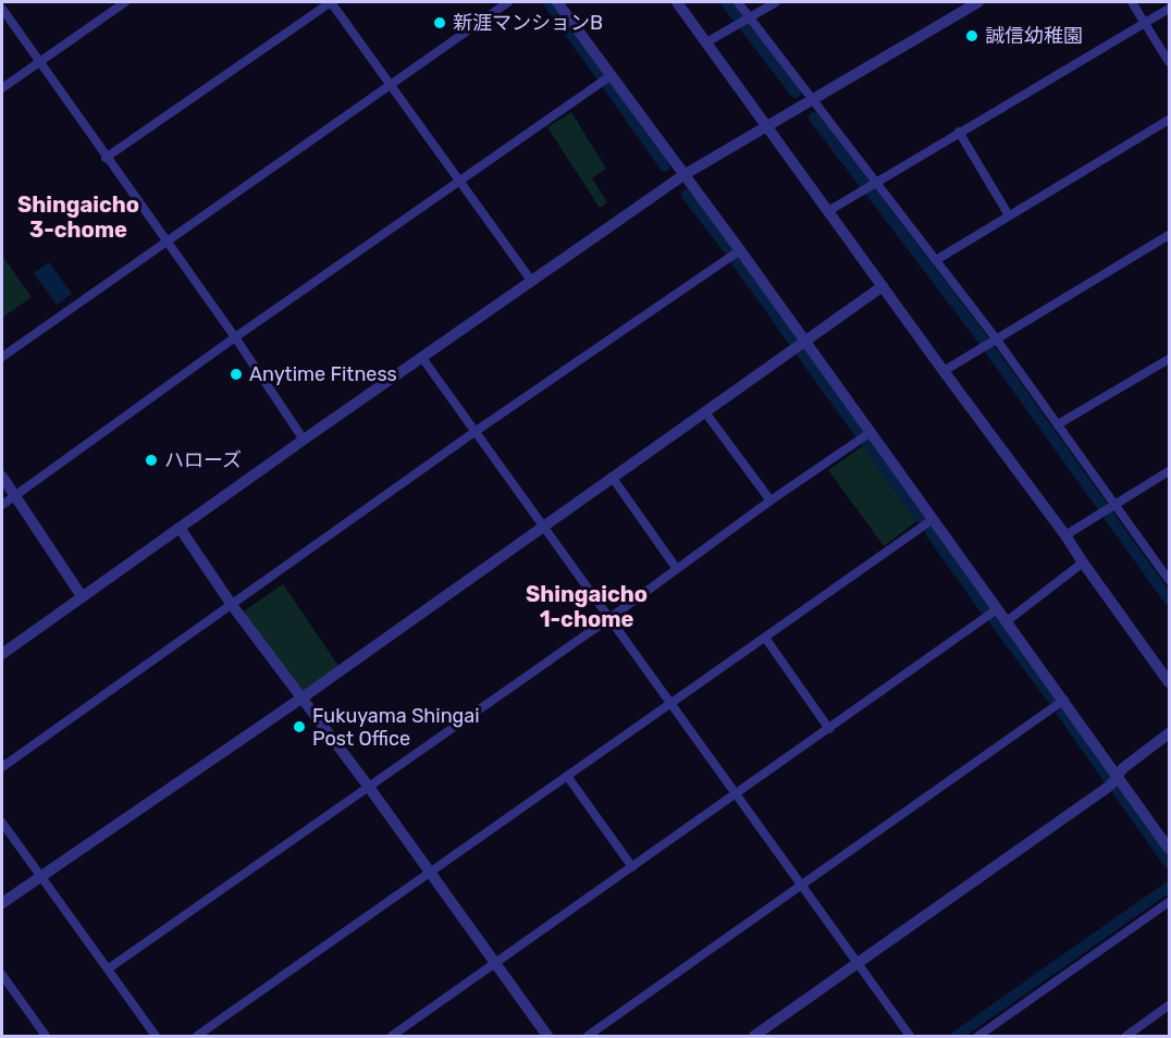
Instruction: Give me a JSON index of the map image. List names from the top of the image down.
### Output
{
  "districts": ["Shingaicho 3-chome", "Shingaicho 1-chome"],
  "places": [
    "新涯マンションB",
    "誠信幼稚園",
    "Anytime Fitness",
    "ハローズ",
    "Fukuyama Shingai Post Office"
  ]
}
